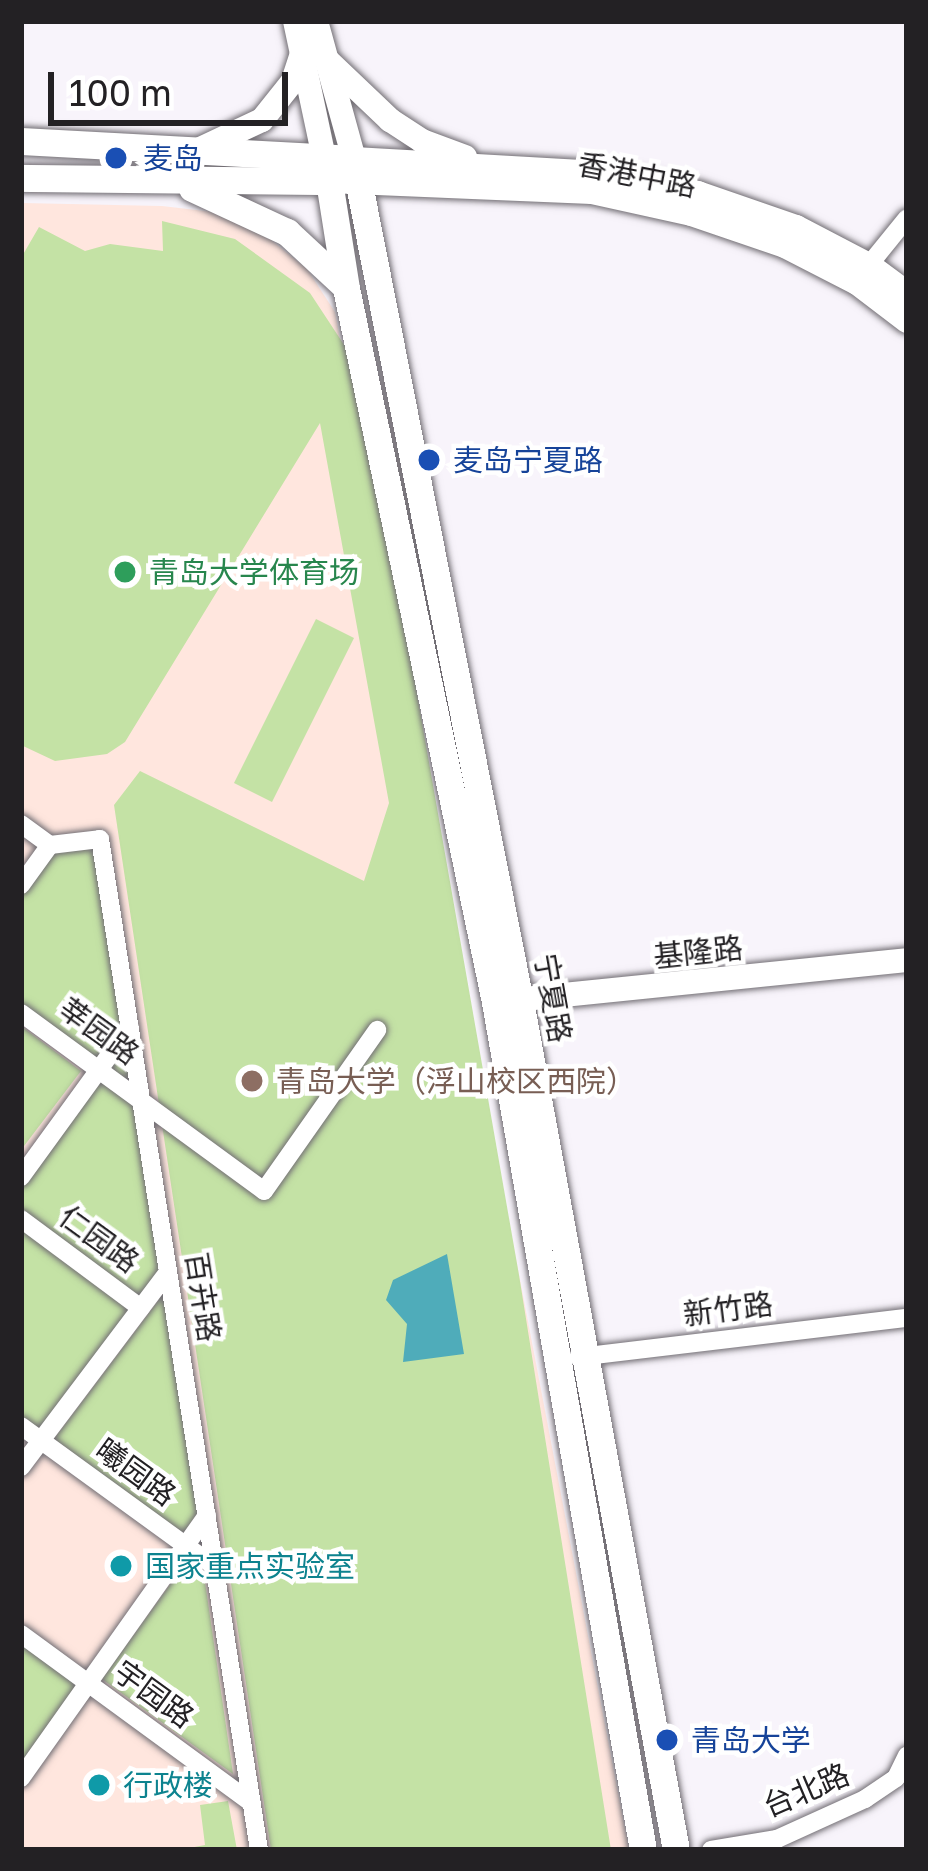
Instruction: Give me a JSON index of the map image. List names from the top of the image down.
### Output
{
  "streets": {
    "main road": ["香港中路", "基隆路", "宁夏路"],
    "street": [
      "仁园路",
      "百卉路",
      "新竹路",
      "曦园路",
      "宇园路",
      "台北路"
    ]
  },
  "crossings": [
    ["香港中路", "宁夏路"],
    ["基隆路", "宁夏路"],
    ["宁夏路", "新竹路"],
    ["百卉路", "曦园路"],
    ["百卉路", "宇园路"]
  ],
  "places": [
    "麦岛",
    "麦岛宁夏路",
    "青岛大学体育场",
    "青岛大学（浮山校区西院）",
    "国家重点实验室",
    "青岛大学",
    "行政楼"
  ],
  "scale_bar": "100 m"
}
